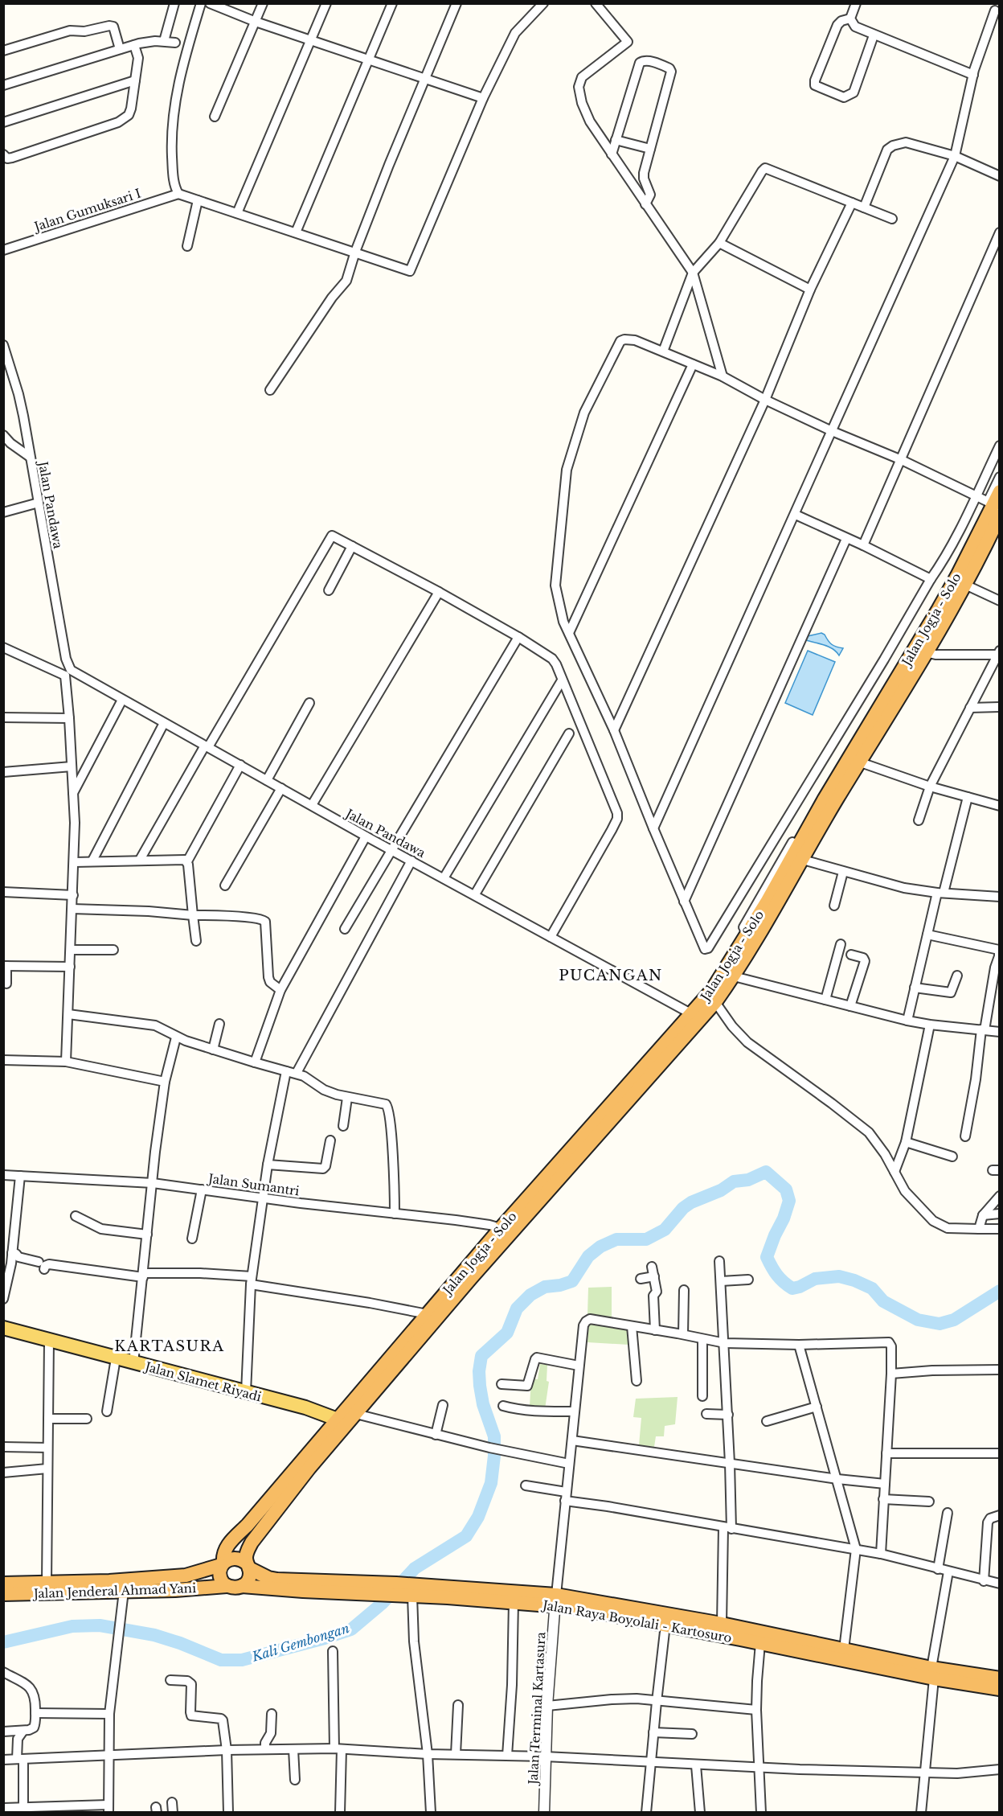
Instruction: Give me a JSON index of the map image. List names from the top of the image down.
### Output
{
  "streets": {
    "highway": ["Jalan Jogja - Solo", "Jalan Jenderal Ahmad Yani", "Jalan Raya Boyolali - Kartosuro"],
    "main road": ["Jalan Slamet Riyadi"],
    "street": [
      "Jalan Gumuksari I",
      "Jalan Pandawa",
      "Jalan Sumantri",
      "Jalan Terminal Kartasura"
    ]
  },
  "crossings": [
    ["Jalan Pandawa", "Jalan Jogja - Solo"],
    ["Jalan Jogja - Solo", "Jalan Sumantri"],
    ["Jalan Jogja - Solo", "Jalan Slamet Riyadi"],
    ["Jalan Jenderal Ahmad Yani", "Jalan Raya Boyolali - Kartosuro"],
    ["Jalan Raya Boyolali - Kartosuro", "Jalan Terminal Kartasura"]
  ],
  "districts": ["PUCANGAN", "KARTASURA"],
  "water": ["Kali Gembongan"]
}
